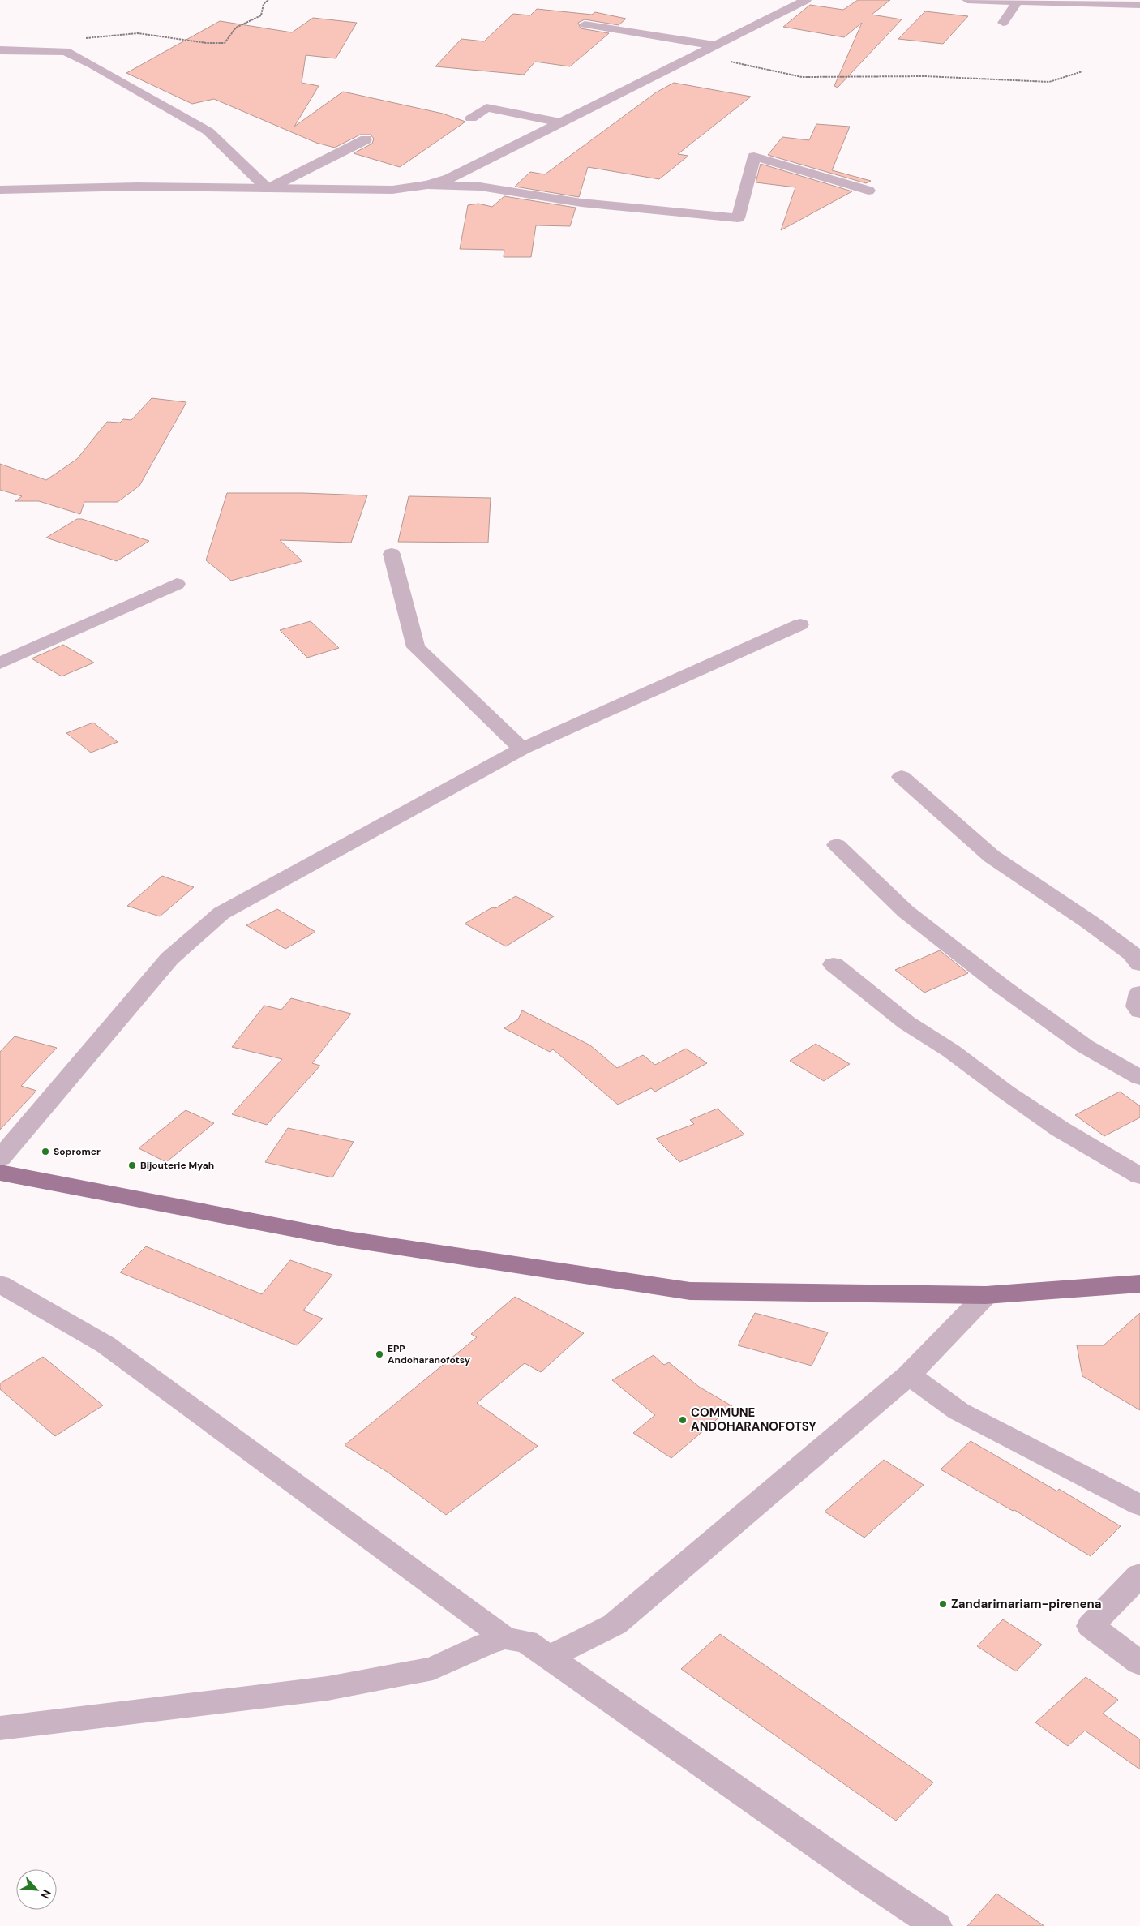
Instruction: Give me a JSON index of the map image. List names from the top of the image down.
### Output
{
  "places": [
    "Sopromer",
    "Bijouterie Myah",
    "EPP Andoharanofotsy",
    "COMMUNE ANDOHARANOFOTSY",
    "Zandarimariam-pirenena"
  ],
  "north": "bottom right"
}
